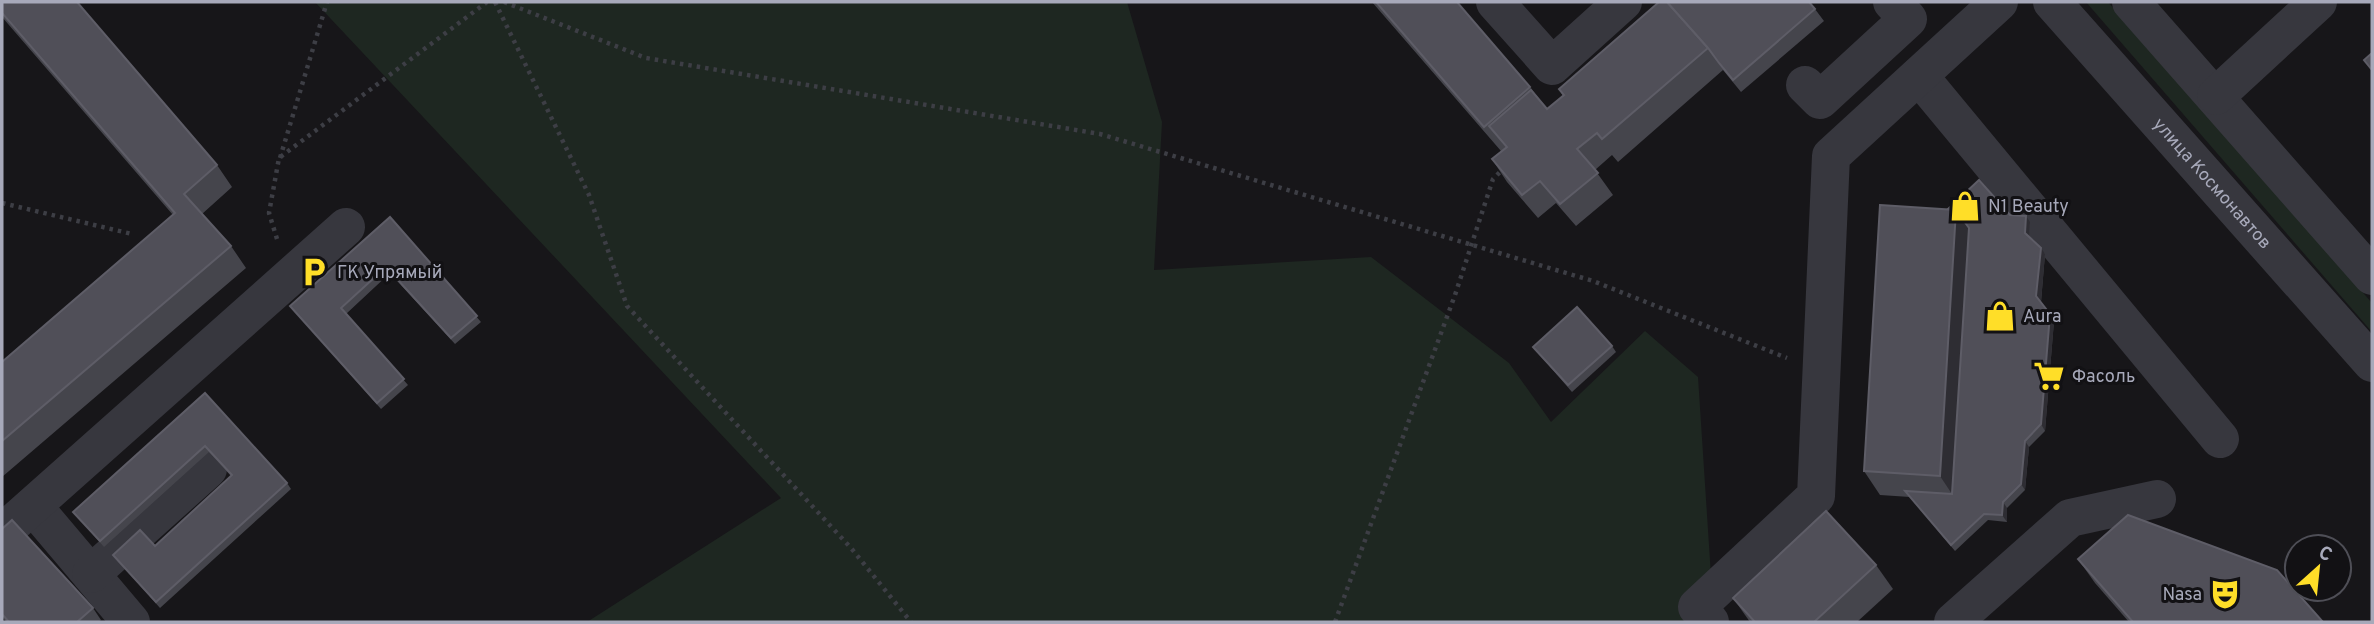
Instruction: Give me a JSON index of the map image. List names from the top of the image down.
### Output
{
  "streets": {
    "street": ["улица Космонавтов"]
  },
  "places": {
    "shop": ["N1 Beauty", "Aura"],
    "parking": ["ГК Упрямый"],
    "supermarket": ["Фасоль"],
    "theatre": ["Nasa"]
  },
  "north": "top right"
}
